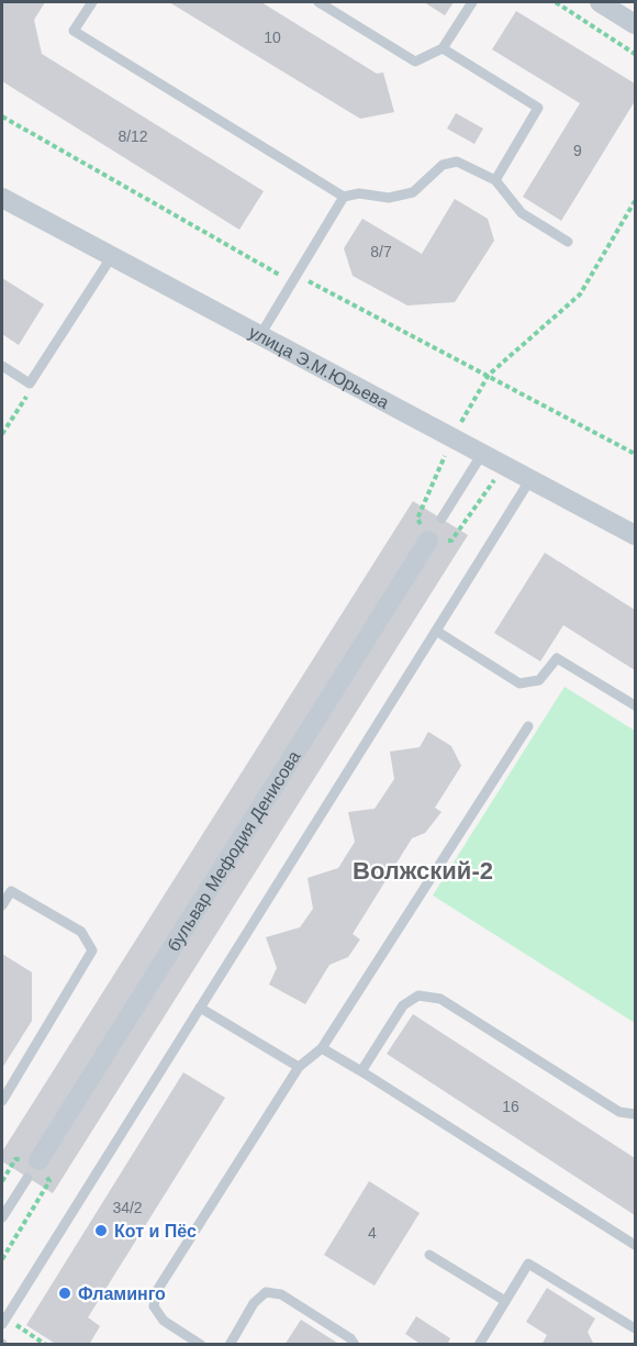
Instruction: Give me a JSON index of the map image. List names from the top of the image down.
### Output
{
  "streets": {
    "street": ["улица Э.М.Юрьева", "бульвар Мефодия Денисова"]
  },
  "districts": ["Волжский-2"],
  "places": ["Кот и Пёс", "Фламинго"],
  "house_numbers": [
    "10",
    "8/12",
    "9",
    "8/7",
    "16",
    "34/2",
    "4"
  ]
}
